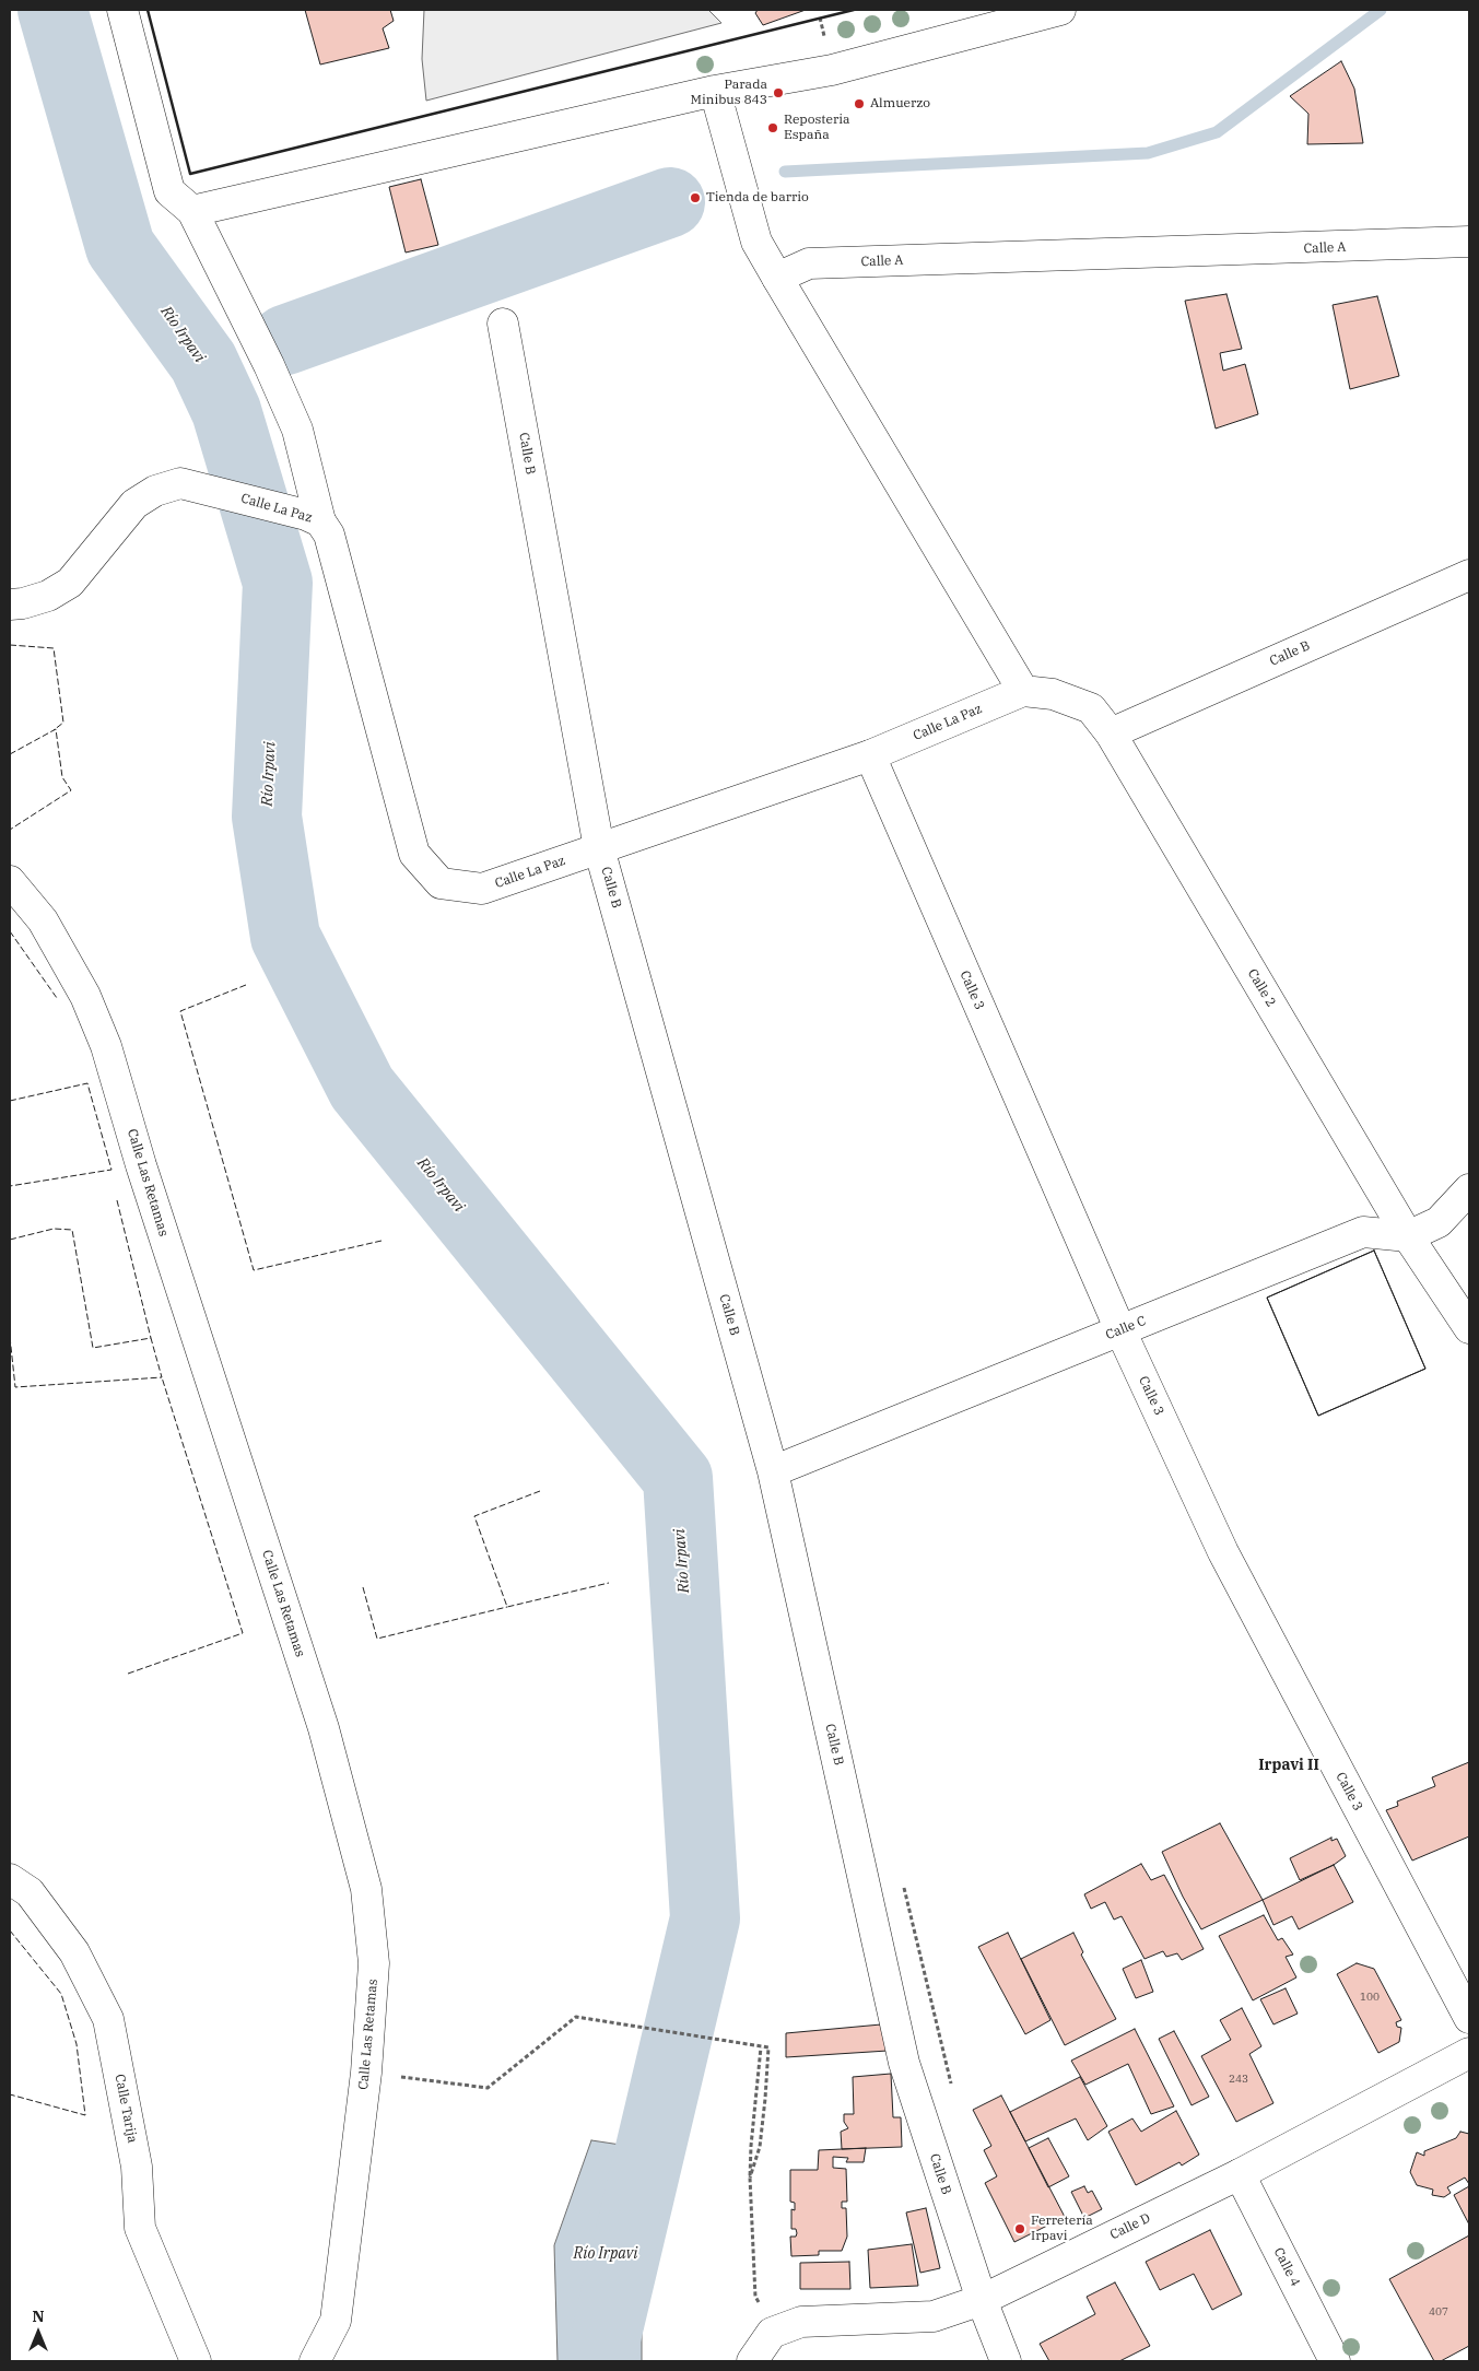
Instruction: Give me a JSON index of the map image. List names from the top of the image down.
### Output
{
  "streets": {
    "street": [
      "Calle A",
      "Calle B",
      "Calle La Paz",
      "Calle 2",
      "Calle 3",
      "Calle Las Retamas",
      "Calle C",
      "Calle Tarija",
      "Calle D",
      "Calle 4"
    ]
  },
  "crossings": [
    ["Calle B", "Calle La Paz"],
    ["Calle B", "Calle 2"],
    ["Calle B", "Calle C"],
    ["Calle B", "Calle D"],
    ["Calle La Paz", "Calle 2"],
    ["Calle La Paz", "Calle 3"],
    ["Calle 2", "Calle C"],
    ["Calle 3", "Calle C"],
    ["Calle D", "Calle 4"]
  ],
  "districts": ["Irpavi II"],
  "water": ["Río Irpavi"],
  "places": [
    "Parada Minibus 843",
    "Almuerzo",
    "Reposteria España",
    "Tienda de barrio",
    "Ferretería Irpavi"
  ],
  "house_numbers": ["100", "243", "407"],
  "north": "top"
}
